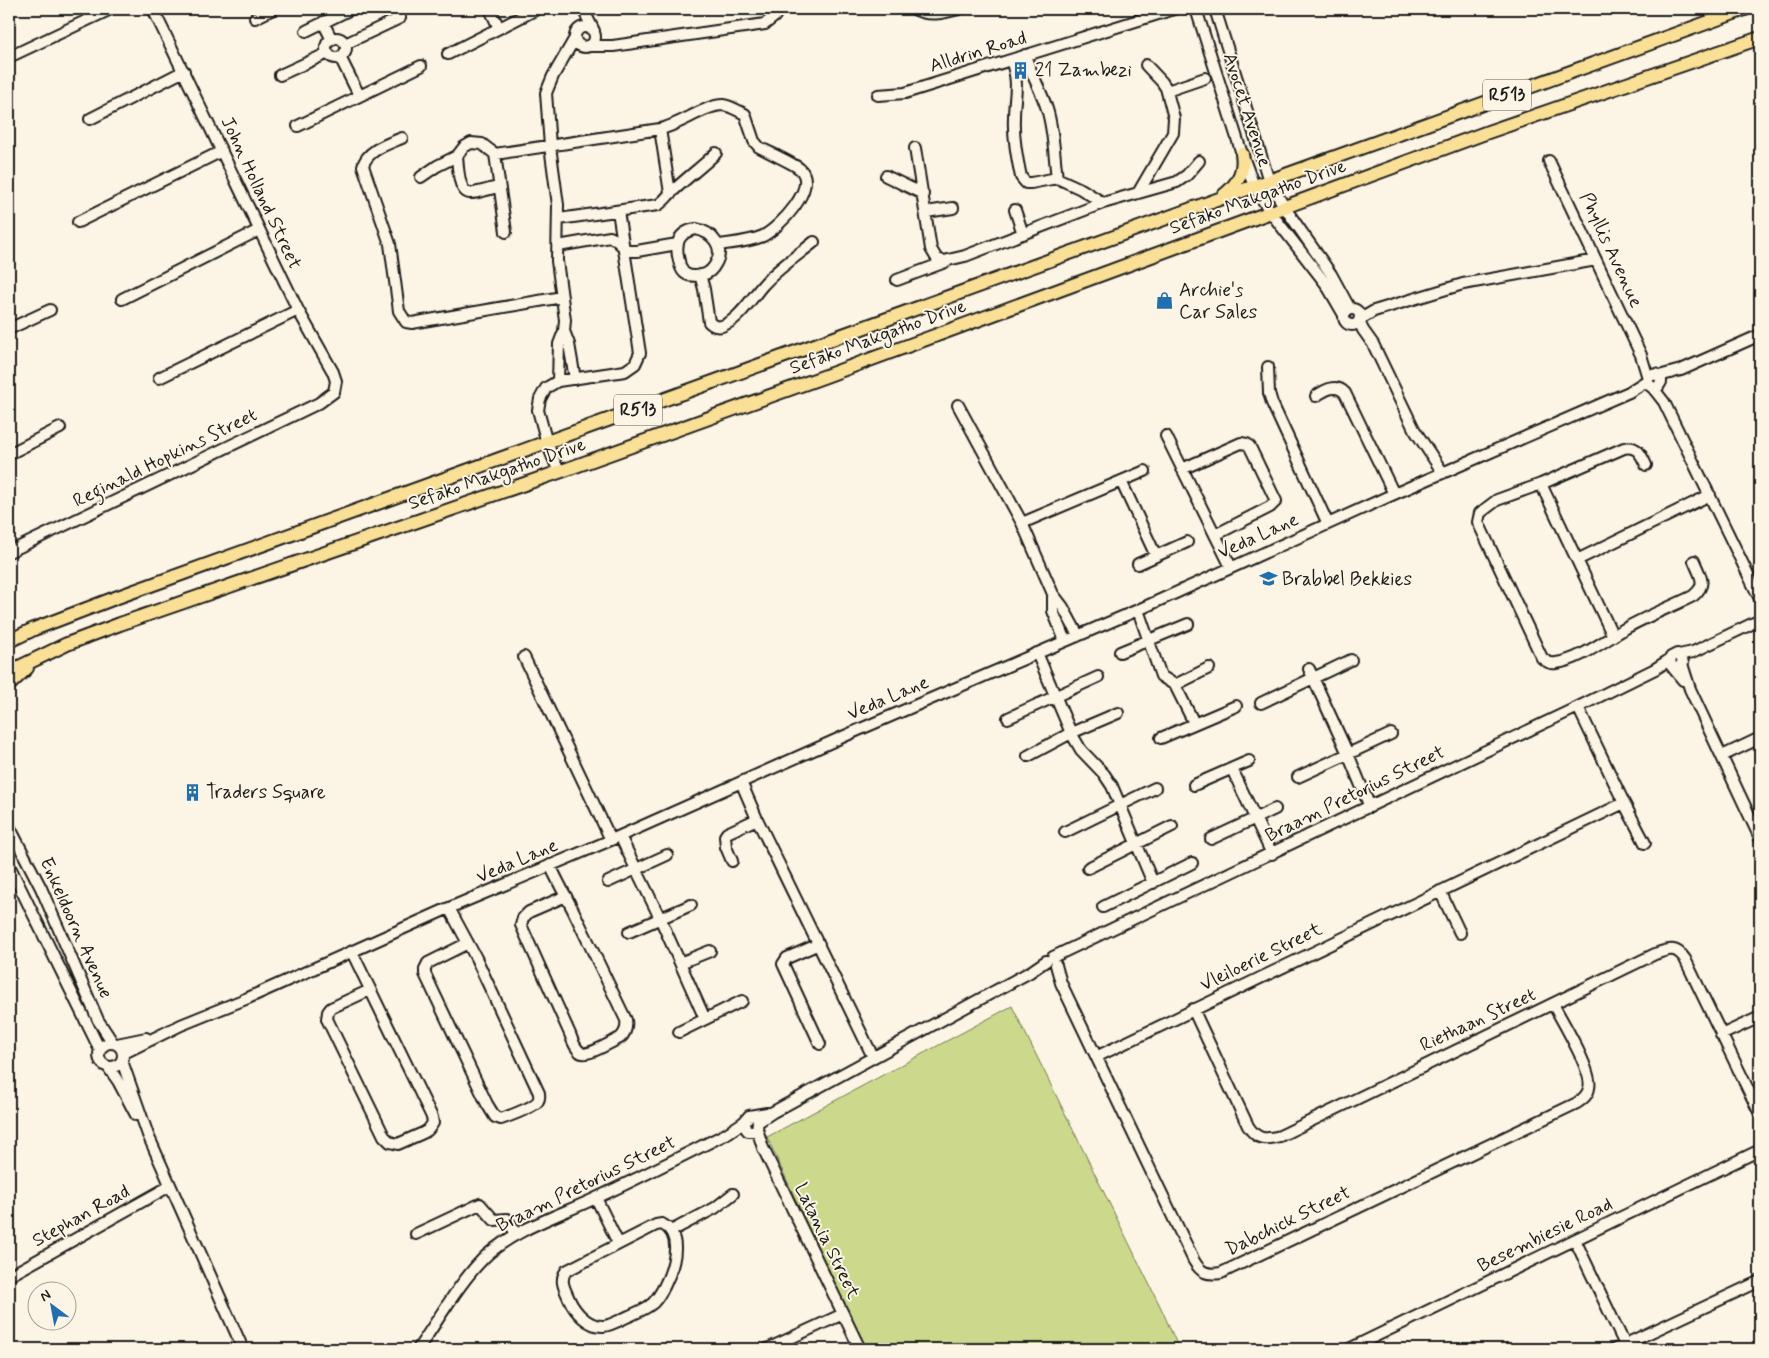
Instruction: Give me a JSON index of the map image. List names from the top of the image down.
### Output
{
  "streets": {
    "main road": ["R513", "Sefako Makgatho Drive"],
    "street": [
      "Alldrin Road",
      "Avocet Avenue",
      "John Holland Street",
      "Phyllis Avenue",
      "Reginald Hopkins Street",
      "Veda Lane",
      "Braam Pretorius Street",
      "Enkeldoorn Avenue",
      "Vleiloerie Street",
      "Riethaan Street",
      "Stephan Road",
      "Dabchick Street",
      "Besembiesie Road",
      "Latania Street"
    ]
  },
  "crossings": [
    ["Avocet Avenue", "Sefako Makgatho Drive"],
    ["John Holland Street", "Reginald Hopkins Street"],
    ["Phyllis Avenue", "Veda Lane"],
    ["Braam Pretorius Street", "Dabchick Street"],
    ["Braam Pretorius Street", "Latania Street"],
    ["Vleiloerie Street", "Riethaan Street"],
    ["Vleiloerie Street", "Dabchick Street"],
    ["Riethaan Street", "Dabchick Street"]
  ],
  "places": {
    "building": ["21 Zambezi", "Traders Square"],
    "shop": ["Archie's Car Sales"],
    "school or university": ["Brabbel Bekkies"]
  },
  "north": "top left"
}
